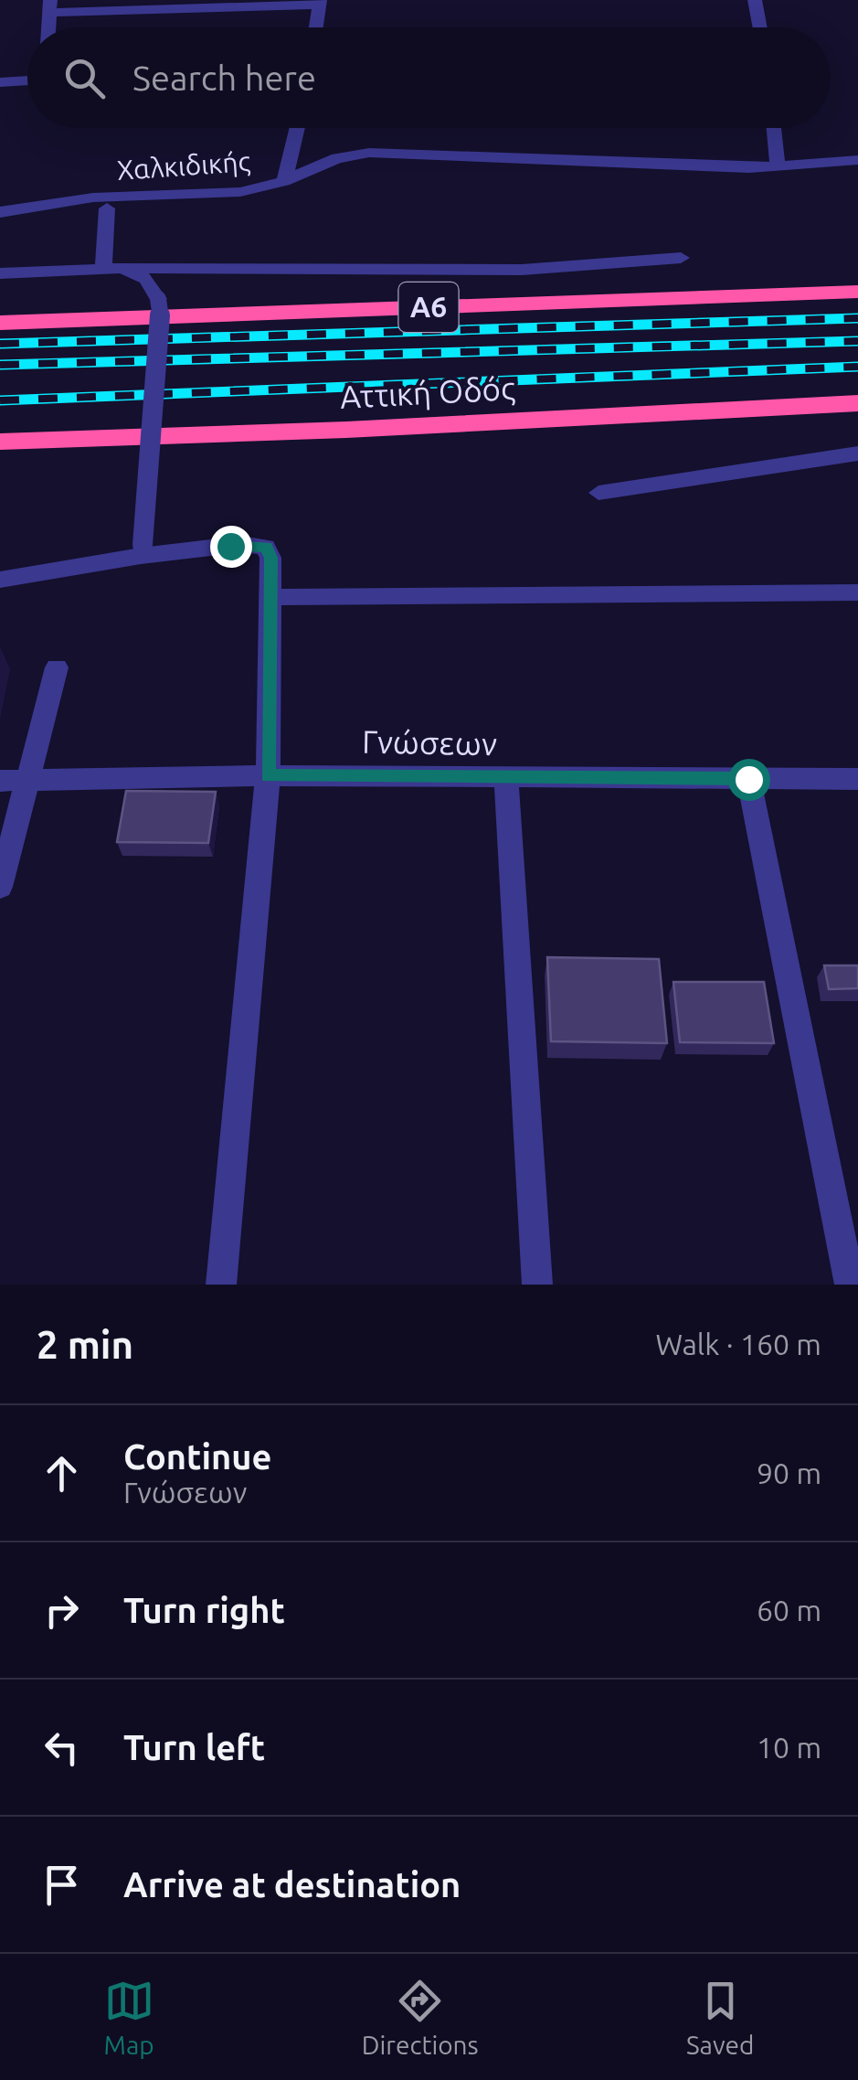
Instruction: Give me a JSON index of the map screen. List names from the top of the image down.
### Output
{
  "streets": {
    "highway": ["Α6", "Αττική Οδός"],
    "street": ["Χαλκιδικής", "Γνώσεων"]
  },
  "page": {
    "search": "Search here",
    "heading": ["2 min", "Walk · 160 m"],
    "list": [
      ["Continue", "Γνώσεων", "90 m"],
      ["Turn right", "60 m"],
      ["Turn left", "10 m"],
      "Arrive at destination"
    ],
    "nav": ["Map", "Directions", "Saved"]
  }
}
